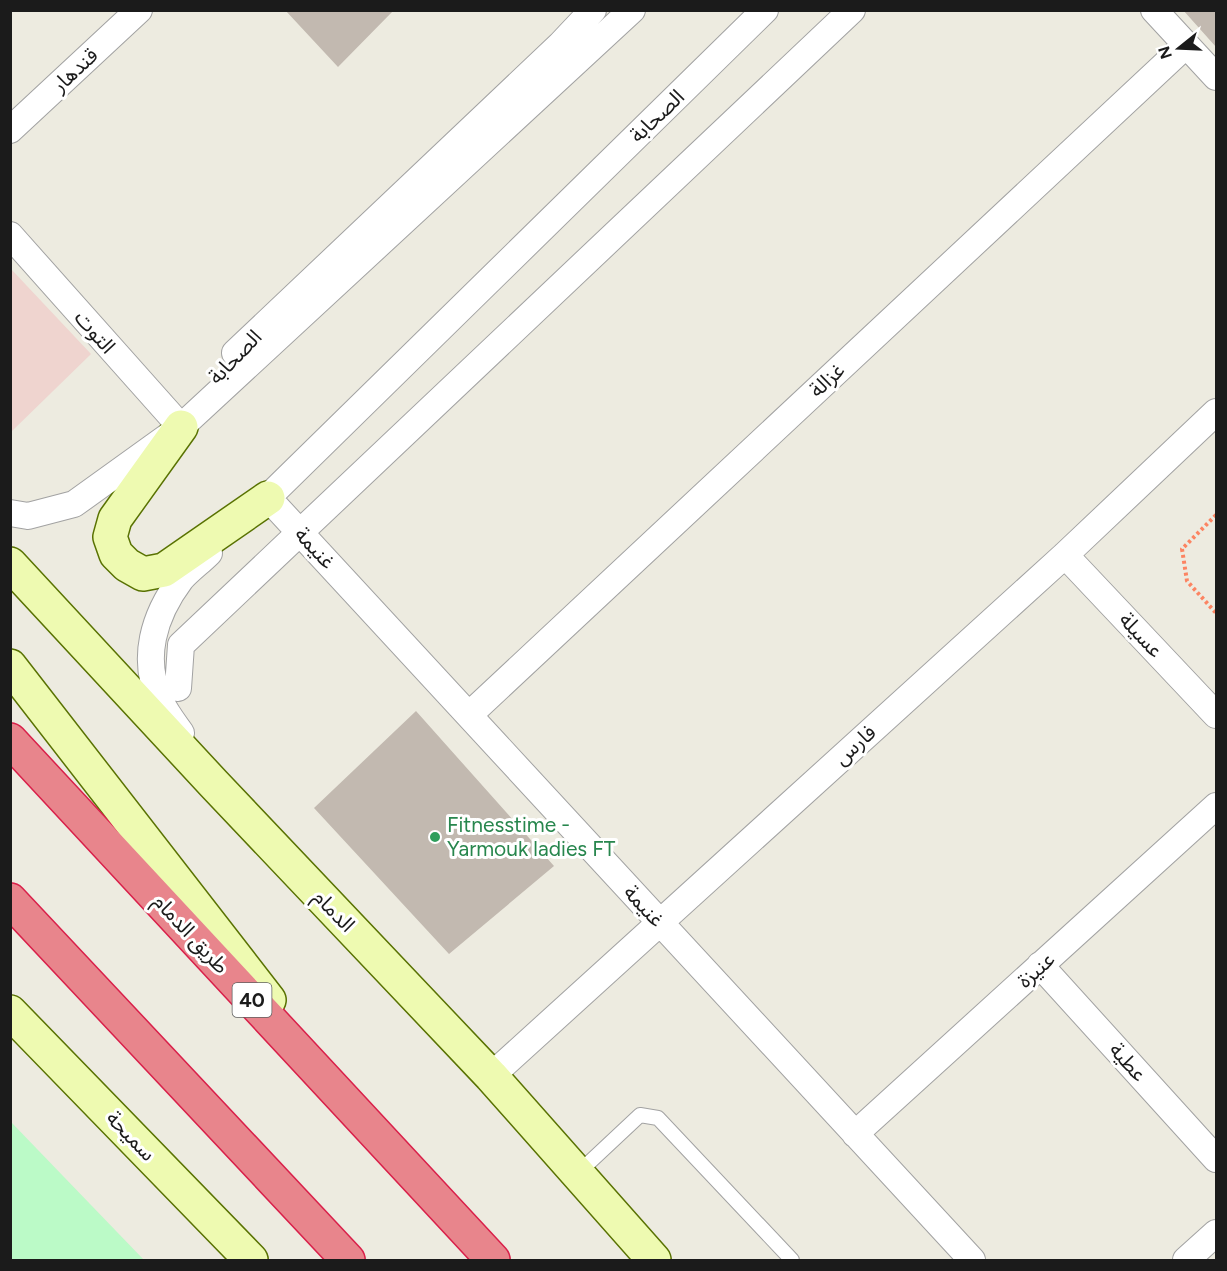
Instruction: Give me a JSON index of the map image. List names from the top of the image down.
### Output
{
  "streets": {
    "highway": ["طريق الدمام", "40"],
    "street": [
      "قندهار",
      "الصحابة",
      "التوت",
      "غزالة",
      "غنيمة",
      "عسيلة",
      "فارس",
      "الدمام",
      "عنيزة",
      "عطية",
      "سميحة"
    ]
  },
  "crossings": [
    ["الصحابة", "التوت"],
    ["الصحابة", "غنيمة"],
    ["الصحابة", "الدمام"],
    ["غزالة", "غنيمة"],
    ["غنيمة", "فارس"],
    ["غنيمة", "عنيزة"],
    ["عسيلة", "فارس"],
    ["فارس", "الدمام"],
    ["عنيزة", "عطية"]
  ],
  "places": ["Fitnesstime - Yarmouk ladies FT"],
  "north": "left"
}
